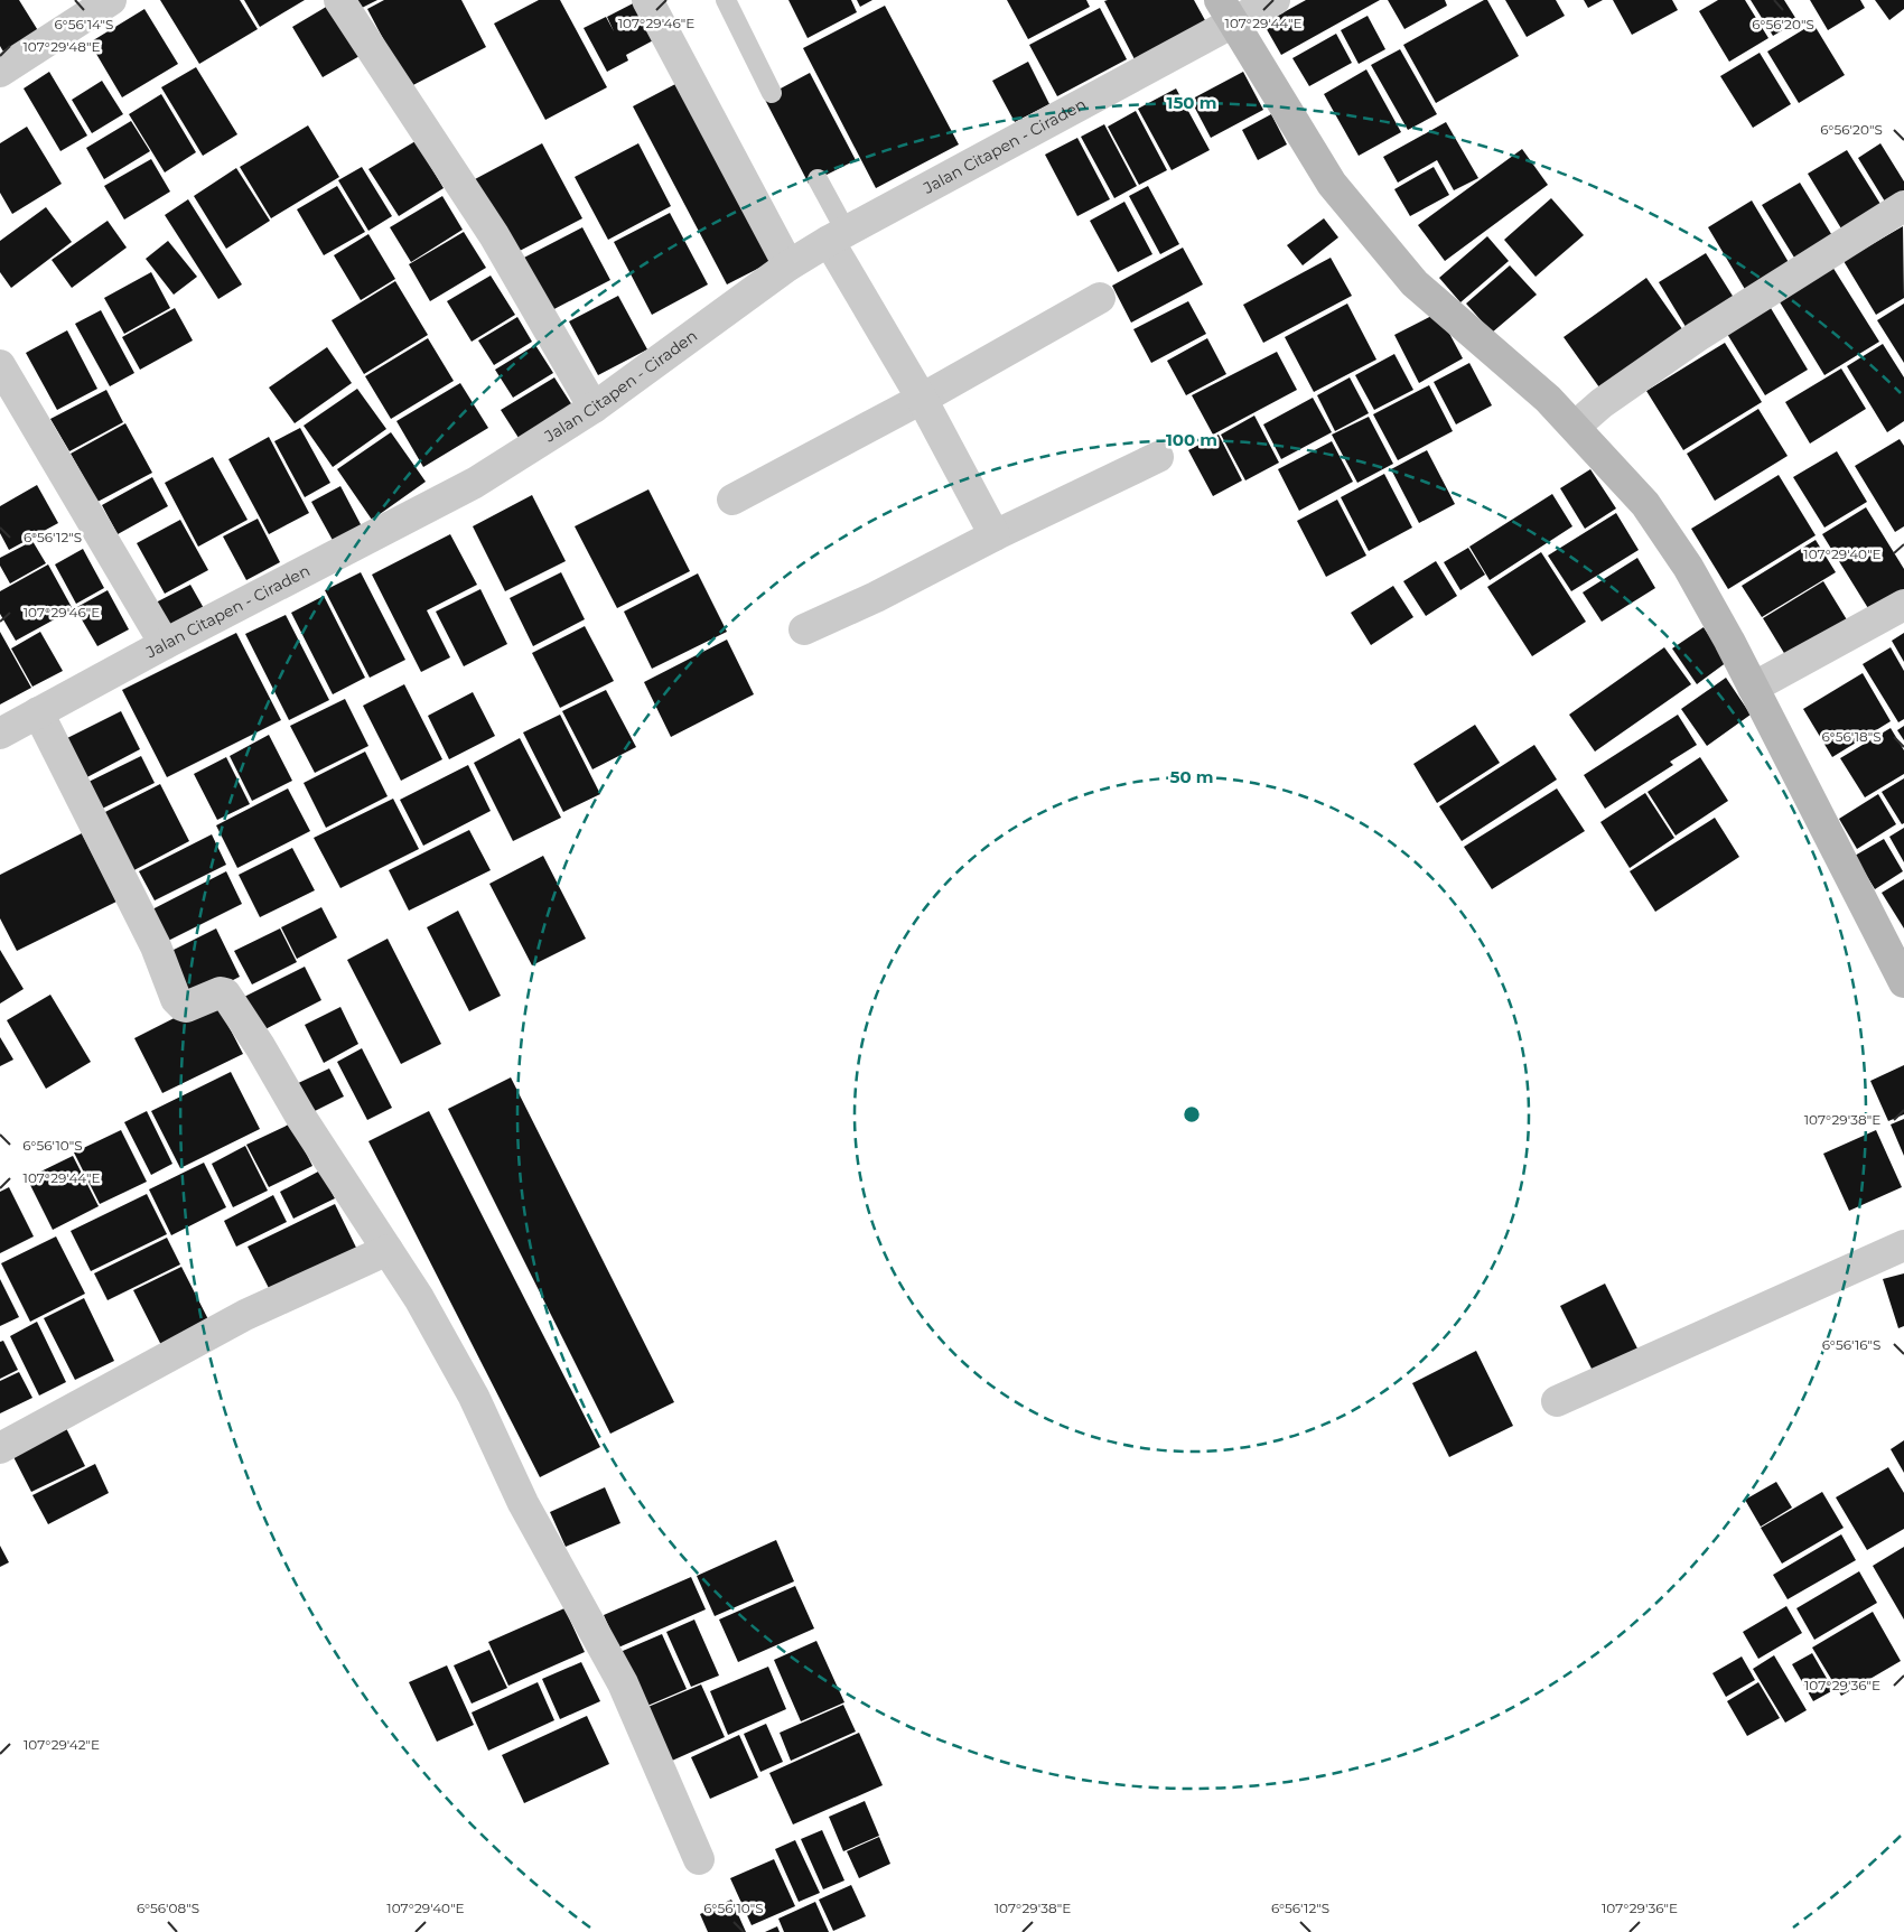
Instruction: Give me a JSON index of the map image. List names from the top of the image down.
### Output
{
  "streets": {
    "street": ["Jalan Citapen - Ciraden"]
  },
  "coordinates": [
    "107°29'46\"E",
    "107°29'44\"E",
    "6°56'14\"S",
    "6°56'20\"S",
    "107°29'48\"E",
    "6°56'12\"S",
    "107°29'40\"E",
    "6°56'18\"S",
    "107°29'38\"E",
    "6°56'10\"S",
    "6°56'16\"S",
    "107°29'36\"E",
    "107°29'42\"E",
    "6°56'08\"S"
  ],
  "rings": ["150 m", "100 m", "50 m"]
}
